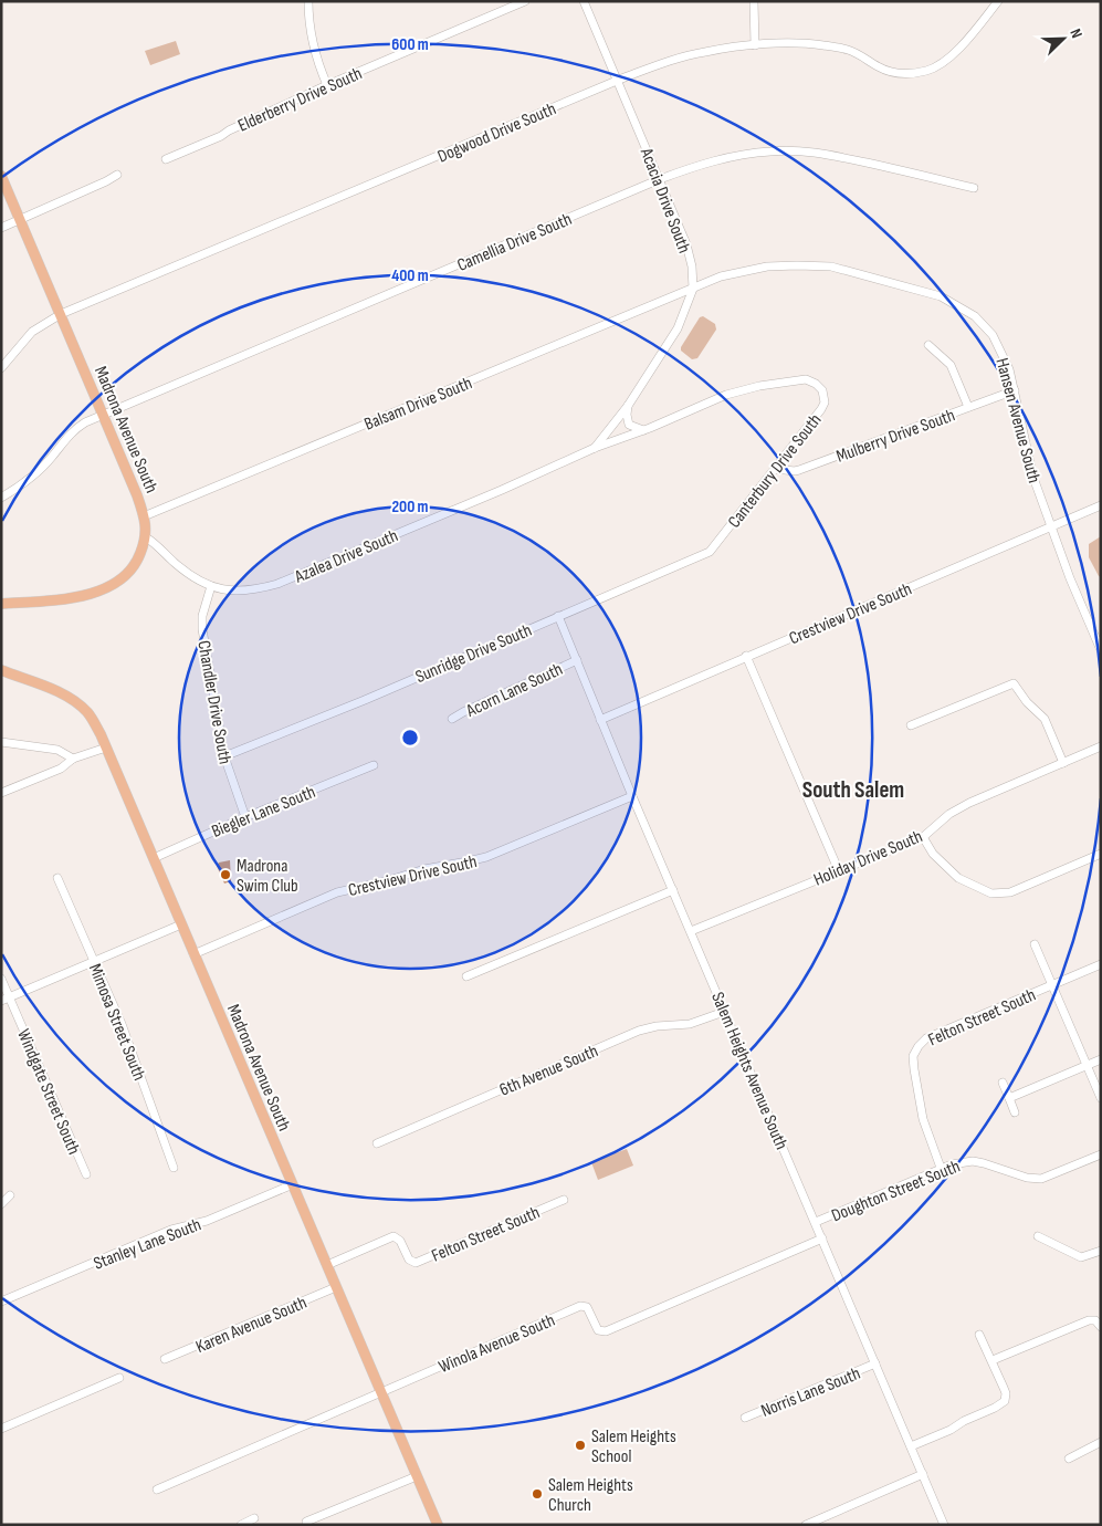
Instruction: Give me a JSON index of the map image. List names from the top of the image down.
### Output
{
  "streets": {
    "main road": ["Madrona Avenue South"],
    "street": [
      "Elderberry Drive South",
      "Dogwood Drive South",
      "Acacia Drive South",
      "Camellia Drive South",
      "Balsam Drive South",
      "Hansen Avenue South",
      "Mulberry Drive South",
      "Canterbury Drive South",
      "Azalea Drive South",
      "Crestview Drive South",
      "Sunridge Drive South",
      "Acorn Lane South",
      "Chandler Drive South",
      "Biegler Lane South",
      "Holiday Drive South",
      "Felton Street South",
      "Mimosa Street South",
      "6th Avenue South",
      "Salem Heights Avenue South",
      "Windgate Street South",
      "Doughton Street South",
      "Stanley Lane South",
      "Karen Avenue South",
      "Winola Avenue South",
      "Norris Lane South"
    ]
  },
  "crossings": [
    ["Dogwood Drive South", "Acacia Drive South"],
    ["Dogwood Drive South", "Madrona Avenue South"],
    ["Acacia Drive South", "Camellia Drive South"],
    ["Acacia Drive South", "Balsam Drive South"],
    ["Acacia Drive South", "Hansen Avenue South"],
    ["Acacia Drive South", "Azalea Drive South"],
    ["Camellia Drive South", "Madrona Avenue South"],
    ["Balsam Drive South", "Hansen Avenue South"],
    ["Balsam Drive South", "Madrona Avenue South"],
    ["Hansen Avenue South", "Mulberry Drive South"],
    ["Hansen Avenue South", "Crestview Drive South"],
    ["Madrona Avenue South", "Azalea Drive South"],
    ["Madrona Avenue South", "Crestview Drive South"],
    ["Madrona Avenue South", "Biegler Lane South"],
    ["Madrona Avenue South", "Felton Street South"],
    ["Madrona Avenue South", "Stanley Lane South"],
    ["Madrona Avenue South", "Karen Avenue South"],
    ["Madrona Avenue South", "Winola Avenue South"],
    ["Mulberry Drive South", "Canterbury Drive South"],
    ["Canterbury Drive South", "Azalea Drive South"],
    ["Canterbury Drive South", "Sunridge Drive South"],
    ["Azalea Drive South", "Chandler Drive South"],
    ["Crestview Drive South", "Salem Heights Avenue South"],
    ["Sunridge Drive South", "Chandler Drive South"],
    ["Sunridge Drive South", "Salem Heights Avenue South"],
    ["Acorn Lane South", "Salem Heights Avenue South"],
    ["Chandler Drive South", "Biegler Lane South"],
    ["Holiday Drive South", "Salem Heights Avenue South"],
    ["Felton Street South", "Doughton Street South"],
    ["6th Avenue South", "Salem Heights Avenue South"],
    ["Salem Heights Avenue South", "Doughton Street South"],
    ["Salem Heights Avenue South", "Winola Avenue South"],
    ["Salem Heights Avenue South", "Norris Lane South"]
  ],
  "districts": ["South Salem"],
  "places": ["Madrona Swim Club", "Salem Heights School", "Salem Heights Church"],
  "north": "top right",
  "rings": ["600 m", "400 m", "200 m"]
}
